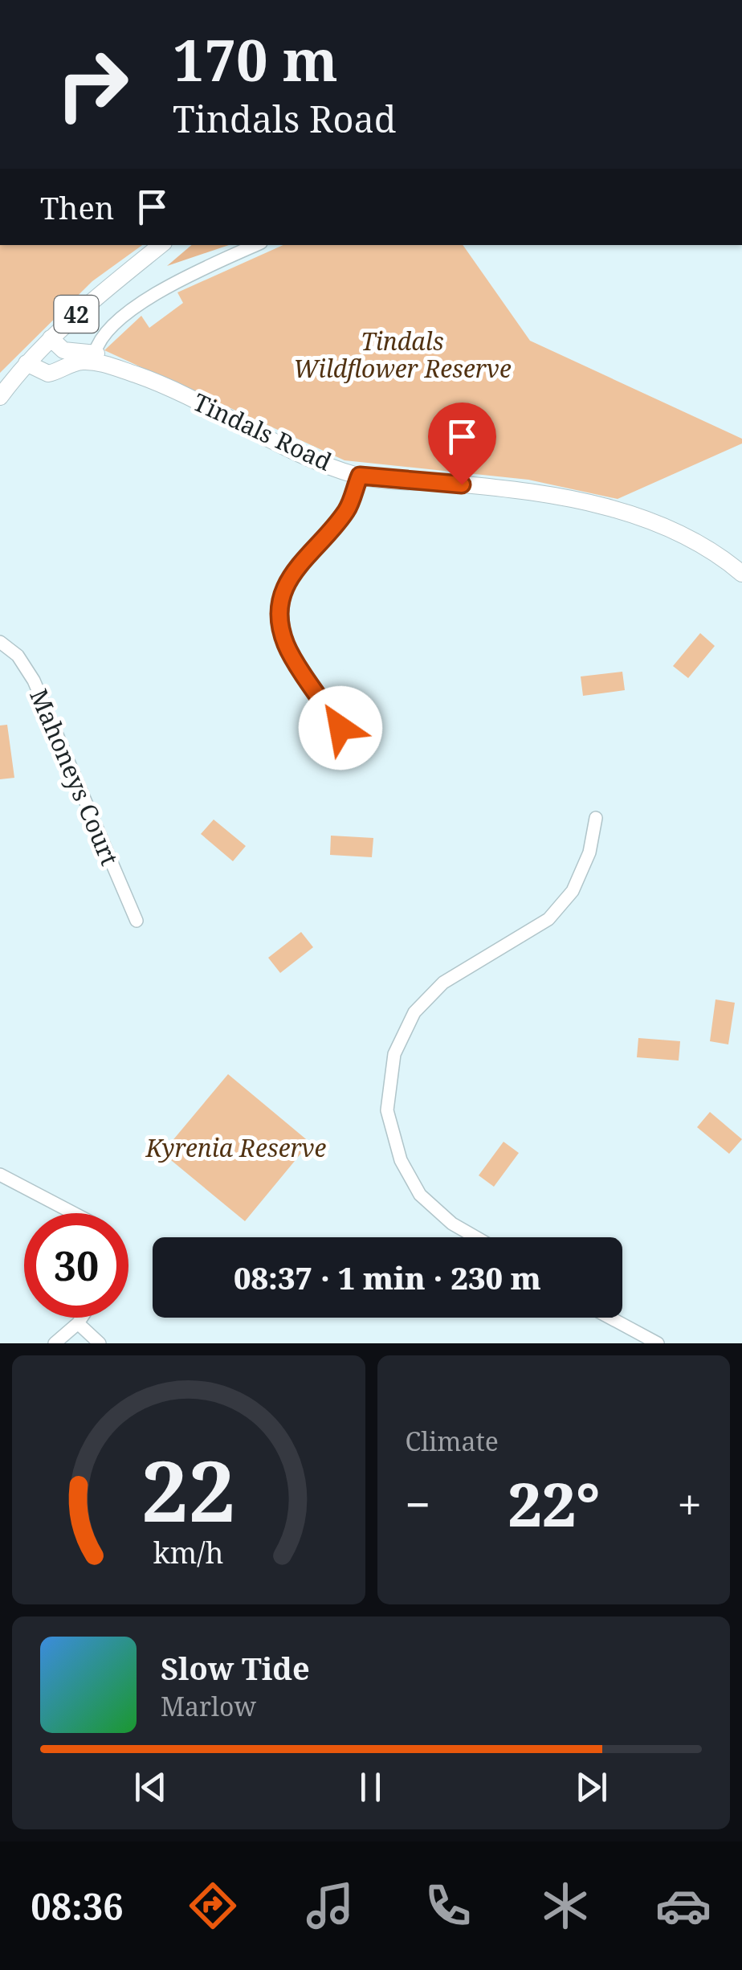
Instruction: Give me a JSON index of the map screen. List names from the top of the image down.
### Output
{
  "streets": {
    "main road": ["42", "Tindals Road"],
    "street": ["Mahoneys Court"]
  },
  "crossings": [
    ["42", "Tindals Road"]
  ],
  "parks": ["Tindals Wildflower Reserve", "Kyrenia Reserve"],
  "page": {
    "turn": ["170 m", "Tindals Road"],
    "then": "Then",
    "limit": "30",
    "trip": "08:37 · 1 min · 230 m",
    "tile": "Climate",
    "heat": ["−", "22°", "+"],
    "song": ["Slow Tide", "Marlow"],
    "tabs": "08:36",
    "gauge": ["22", "km/h"]
  }
}
